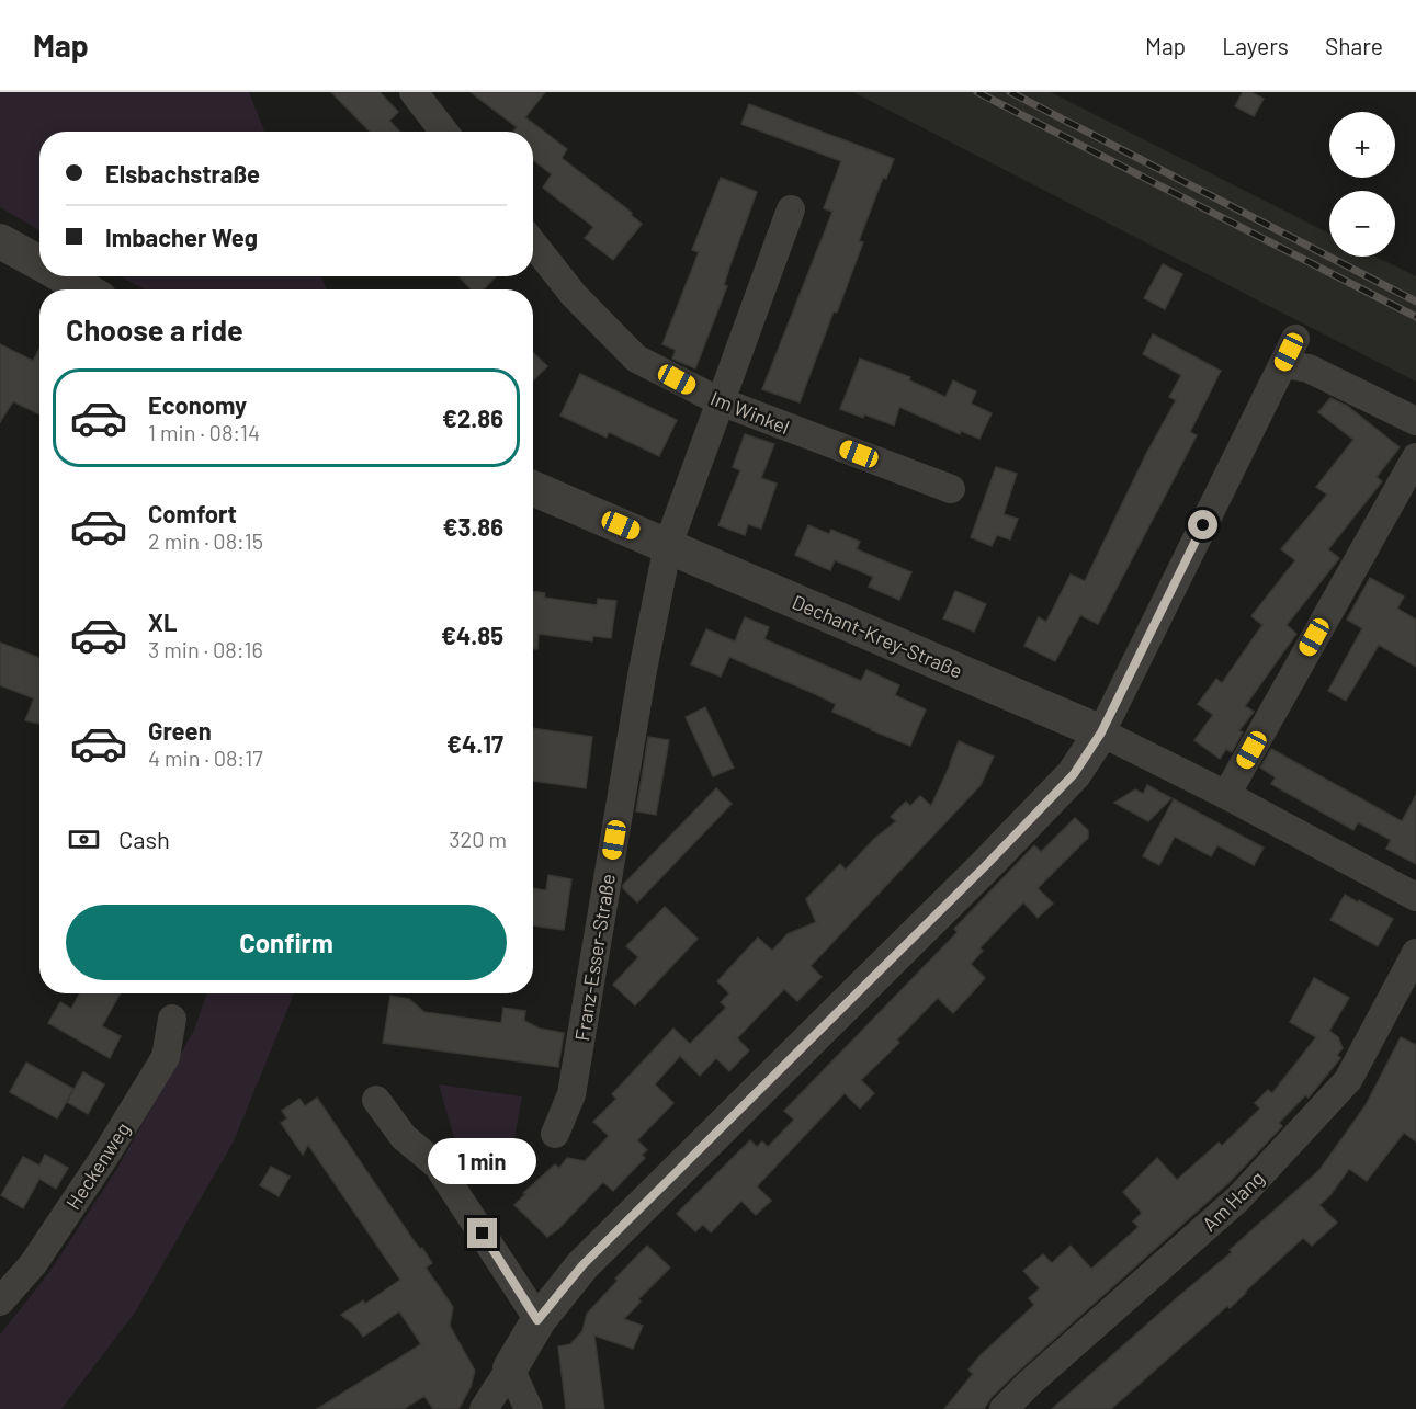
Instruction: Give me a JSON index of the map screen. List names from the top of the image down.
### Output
{
  "streets": {
    "street": [
      "Im Winkel",
      "Dechant-Krey-Straße",
      "Franz-Esser-Straße",
      "Heckenweg",
      "Am Hang"
    ]
  },
  "crossings": [
    ["Im Winkel", "Franz-Esser-Straße"],
    ["Dechant-Krey-Straße", "Franz-Esser-Straße"]
  ],
  "page": {
    "header": "Map",
    "nav": ["Map", "Layers", "Share"],
    "map_buttons": ["+", "−"],
    "banner": ["Elsbachstraße", "Imbacher Weg"],
    "heading": "Choose a ride",
    "list": [
      {
        "name": "Economy",
        "note": "1 min · 08:14",
        "value": "€2.86"
      },
      {
        "name": "Comfort",
        "note": "2 min · 08:15",
        "value": "€3.86"
      },
      {
        "name": "XL",
        "note": "3 min · 08:16",
        "value": "€4.85"
      },
      {
        "name": "Green",
        "note": "4 min · 08:17",
        "value": "€4.17"
      }
    ],
    "pay": ["Cash", "320 m"],
    "buttons": "Confirm",
    "bubble": "1 min"
  }
}
